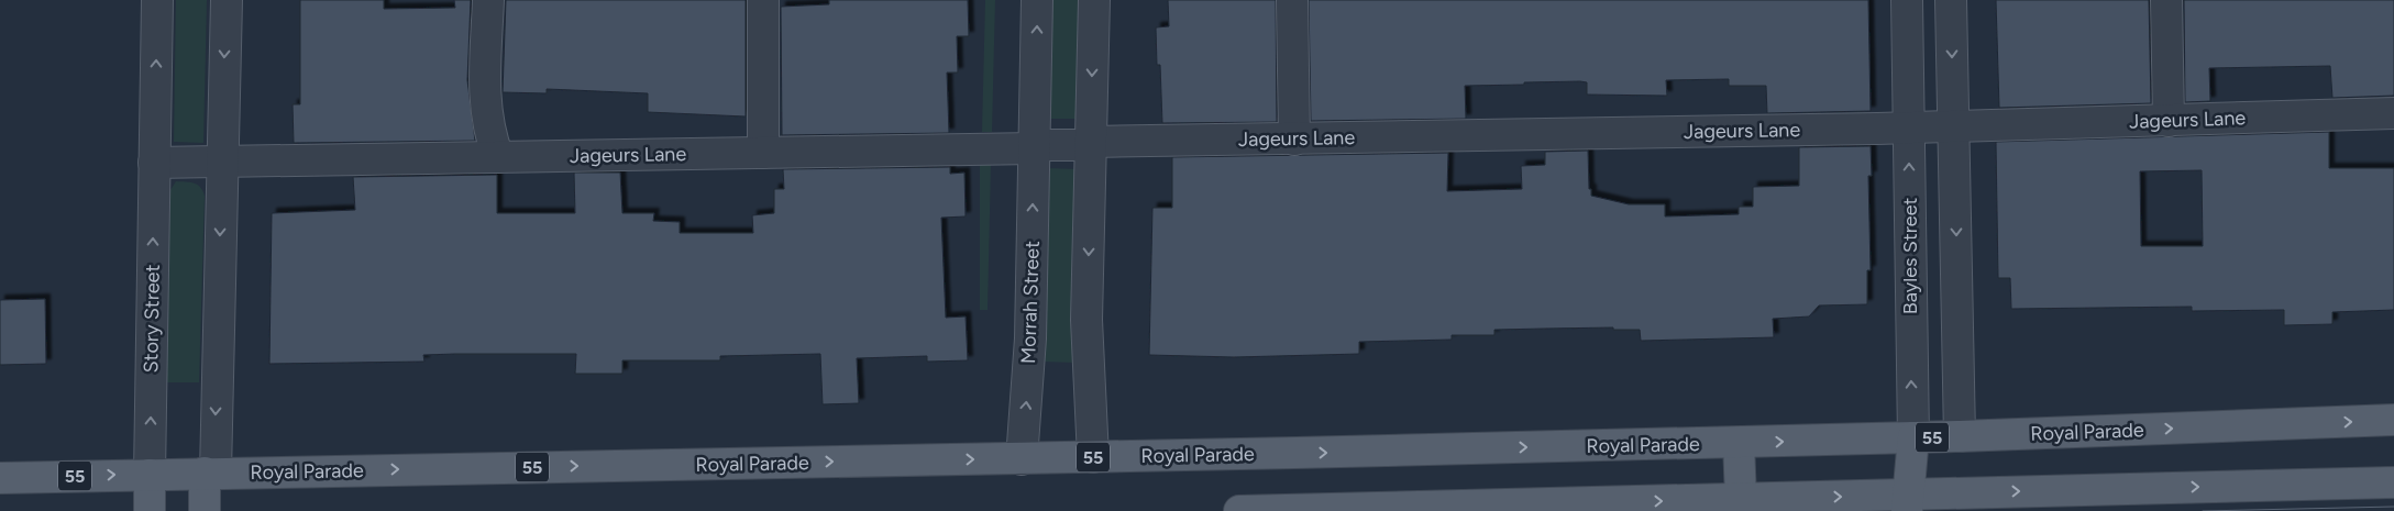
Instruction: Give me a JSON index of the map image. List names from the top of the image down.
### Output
{
  "streets": {
    "main road": ["Bayles Street", "Royal Parade", "55"],
    "street": ["Jageurs Lane", "Morrah Street", "Story Street"]
  },
  "crossings": [
    ["Jageurs Lane", "Bayles Street"],
    ["Jageurs Lane", "Morrah Street"],
    ["Bayles Street", "Royal Parade"],
    ["Morrah Street", "Royal Parade"],
    ["Story Street", "Royal Parade"]
  ]
}
